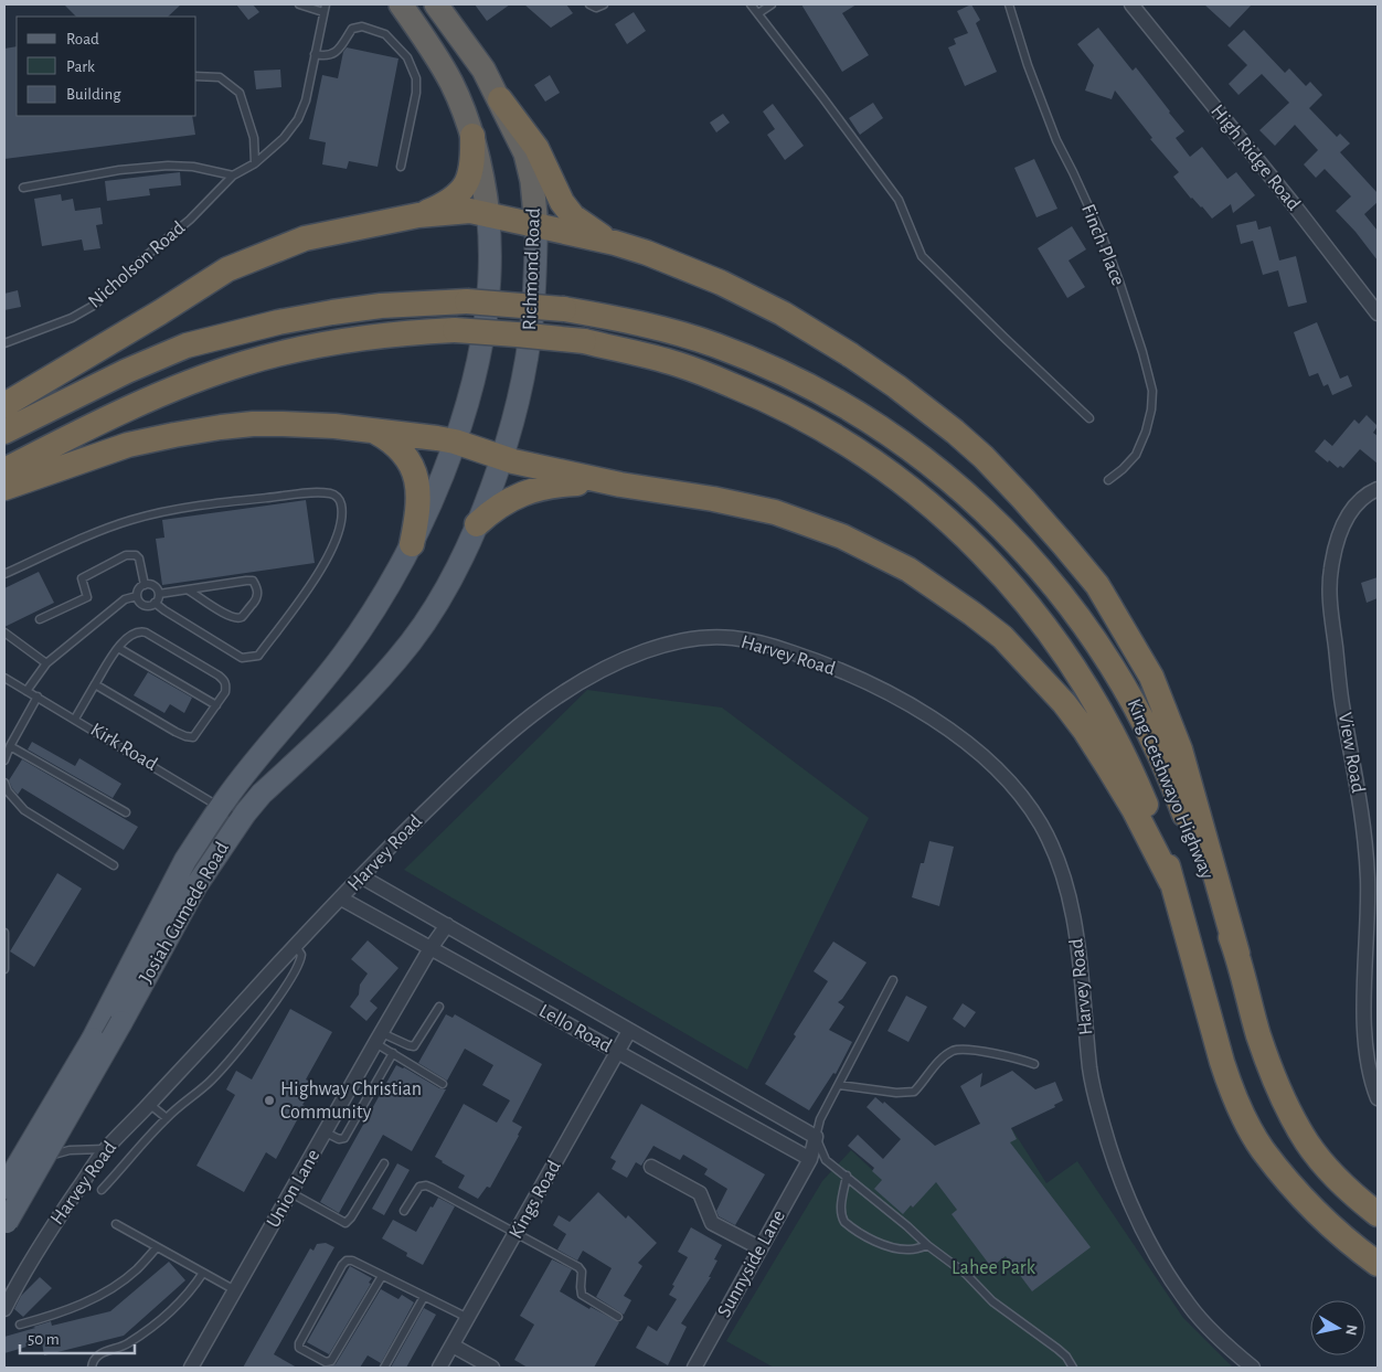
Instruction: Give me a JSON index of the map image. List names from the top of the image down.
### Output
{
  "streets": {
    "highway": ["Richmond Road", "King Cetshwayo Highway"],
    "main road": ["Josiah Gumede Road"],
    "street": [
      "High Ridge Road",
      "Harvey Road",
      "View Road",
      "Lello Road",
      "Union Lane",
      "Kings Road",
      "Sunnyside Lane"
    ],
    "lane": ["Finch Place", "Nicholson Road", "Kirk Road"]
  },
  "crossings": [
    ["Richmond Road", "Josiah Gumede Road"],
    ["Harvey Road", "Lello Road"],
    ["Kirk Road", "Josiah Gumede Road"],
    ["Lello Road", "Union Lane"],
    ["Lello Road", "Kings Road"],
    ["Lello Road", "Sunnyside Lane"]
  ],
  "parks": ["Lahee Park"],
  "places": ["Highway Christian Community"],
  "legend": ["Road", "Park", "Building"],
  "scale_bar": "50 m",
  "north": "right"
}
